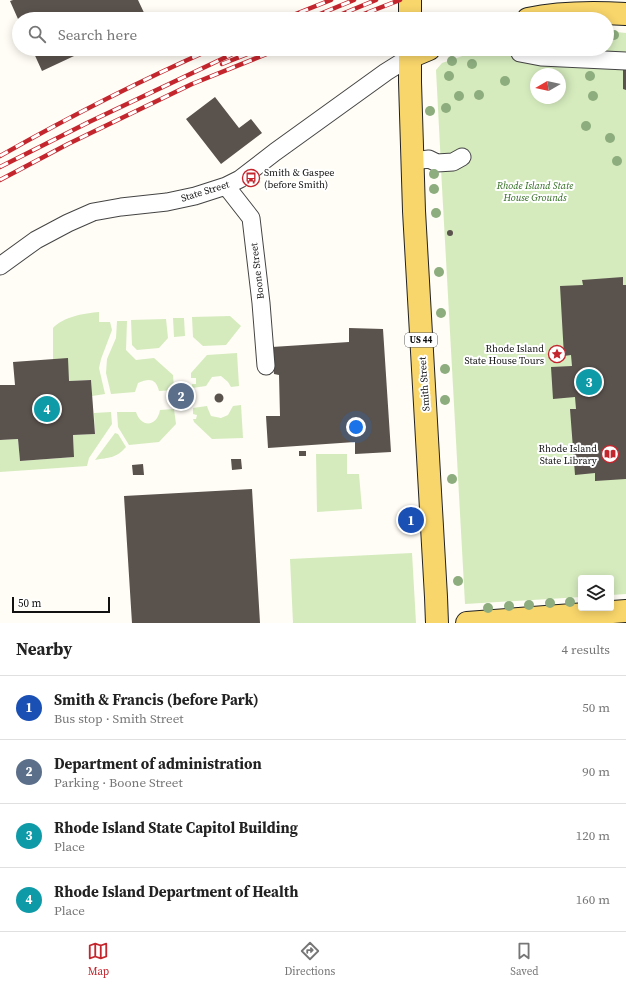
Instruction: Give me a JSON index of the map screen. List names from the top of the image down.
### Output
{
  "streets": {
    "main road": ["US 44", "Smith Street"],
    "street": ["State Street", "Boone Street"]
  },
  "crossings": [
    ["State Street", "Boone Street"]
  ],
  "parks": ["Rhode Island State House Grounds"],
  "places": {
    "bus stop": ["Smith & Gaspee (before Smith)"],
    "place": ["Rhode Island State House Tours"],
    "library": ["Rhode Island State Library"]
  },
  "scale_bar": "50 m",
  "north": "left",
  "page": {
    "search": "Search here",
    "pins": [
      "3",
      "2",
      "4",
      "1"
    ],
    "scale": "50 m",
    "heading": ["Nearby", "4 results"],
    "list": [
      {
        "mark": "1",
        "name": "Smith & Francis (before Park)",
        "note": "Bus stop · Smith Street",
        "value": "50 m"
      },
      {
        "mark": "2",
        "name": "Department of administration",
        "note": "Parking · Boone Street",
        "value": "90 m"
      },
      {
        "mark": "3",
        "name": "Rhode Island State Capitol Building",
        "note": "Place",
        "value": "120 m"
      },
      {
        "mark": "4",
        "name": "Rhode Island Department of Health",
        "note": "Place",
        "value": "160 m"
      }
    ],
    "nav": ["Map", "Directions", "Saved"]
  }
}
